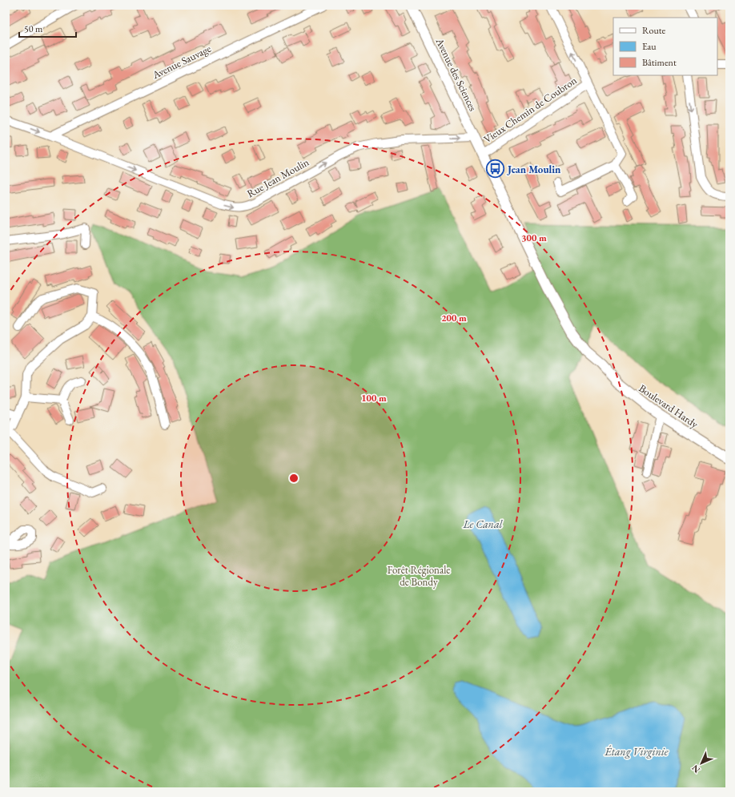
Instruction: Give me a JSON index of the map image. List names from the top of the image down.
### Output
{
  "streets": {
    "street": [
      "Avenue Sauvage",
      "Avenue des Sciences",
      "Vieux Chemin de Coubron",
      "Rue Jean Moulin",
      "Boulevard Hardy"
    ]
  },
  "crossings": [
    ["Avenue Sauvage", "Rue Jean Moulin"],
    ["Avenue des Sciences", "Vieux Chemin de Coubron"],
    ["Avenue des Sciences", "Rue Jean Moulin"],
    ["Avenue des Sciences", "Boulevard Hardy"],
    ["Vieux Chemin de Coubron", "Boulevard Hardy"]
  ],
  "one_way": ["Rue Jean Moulin"],
  "water": ["Le Canal", "Étang Virginie"],
  "parks": ["Forêt Régionale de Bondy"],
  "places": {
    "bus stop": ["Jean Moulin"]
  },
  "legend": ["Route", "Eau", "Bâtiment"],
  "scale_bar": "50 m",
  "north": "bottom left",
  "rings": ["300 m", "200 m", "100 m"]
}
